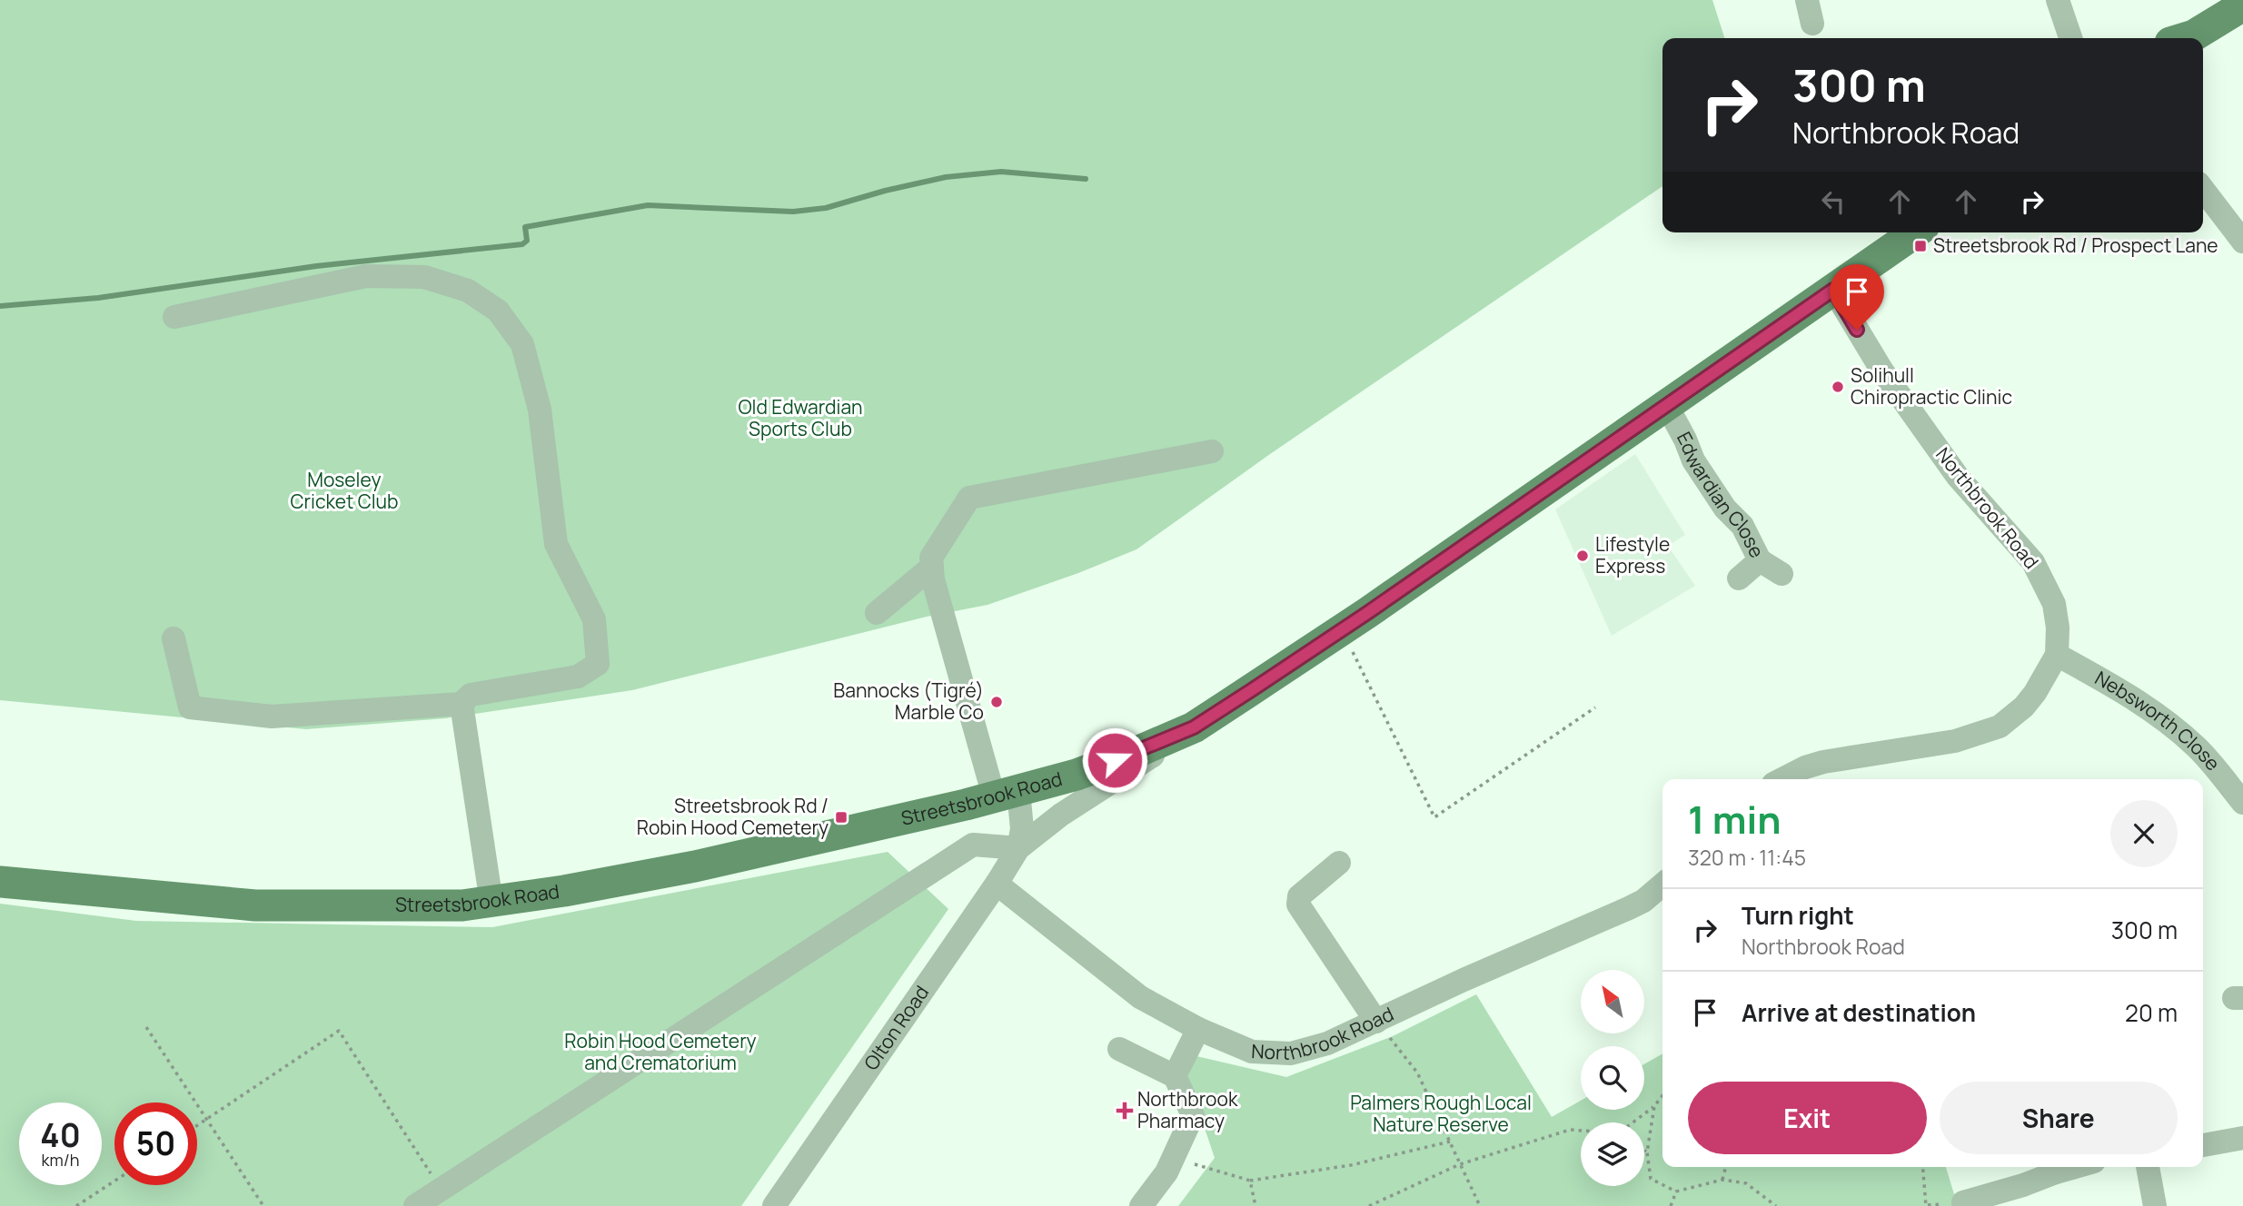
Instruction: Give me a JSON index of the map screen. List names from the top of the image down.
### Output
{
  "streets": {
    "main road": ["Streetsbrook Road"],
    "street": [
      "Edwardian Close",
      "Northbrook Road",
      "Nebsworth Close",
      "Olton Road"
    ]
  },
  "crossings": [
    ["Edwardian Close", "Streetsbrook Road"],
    ["Northbrook Road", "Nebsworth Close"],
    ["Northbrook Road", "Streetsbrook Road"],
    ["Northbrook Road", "Olton Road"],
    ["Streetsbrook Road", "Olton Road"]
  ],
  "parks": [
    "Old Edwardian Sports Club",
    "Moseley Cricket Club",
    "Robin Hood Cemetery and Crematorium",
    "Palmers Rough Local Nature Reserve"
  ],
  "places": {
    "transit": ["Streetsbrook Rd / Prospect Lane", "Streetsbrook Rd / Robin Hood Cemetery"],
    "other": ["Solihull Chiropractic Clinic", "Lifestyle Express", "Bannocks (Tigré) Marble Co"],
    "health": ["Northbrook Pharmacy"]
  },
  "north": "top left",
  "page": {
    "turn": ["300 m", "Northbrook Road"],
    "heading": ["1 min", "320 m · 11:45"],
    "list": [
      {
        "name": "Turn right",
        "note": "Northbrook Road",
        "value": "300 m"
      },
      {
        "name": "Arrive at destination",
        "value": "20 m"
      }
    ],
    "buttons": ["Exit", "Share"],
    "speed": "40 km/h",
    "limit": "50"
  }
}
